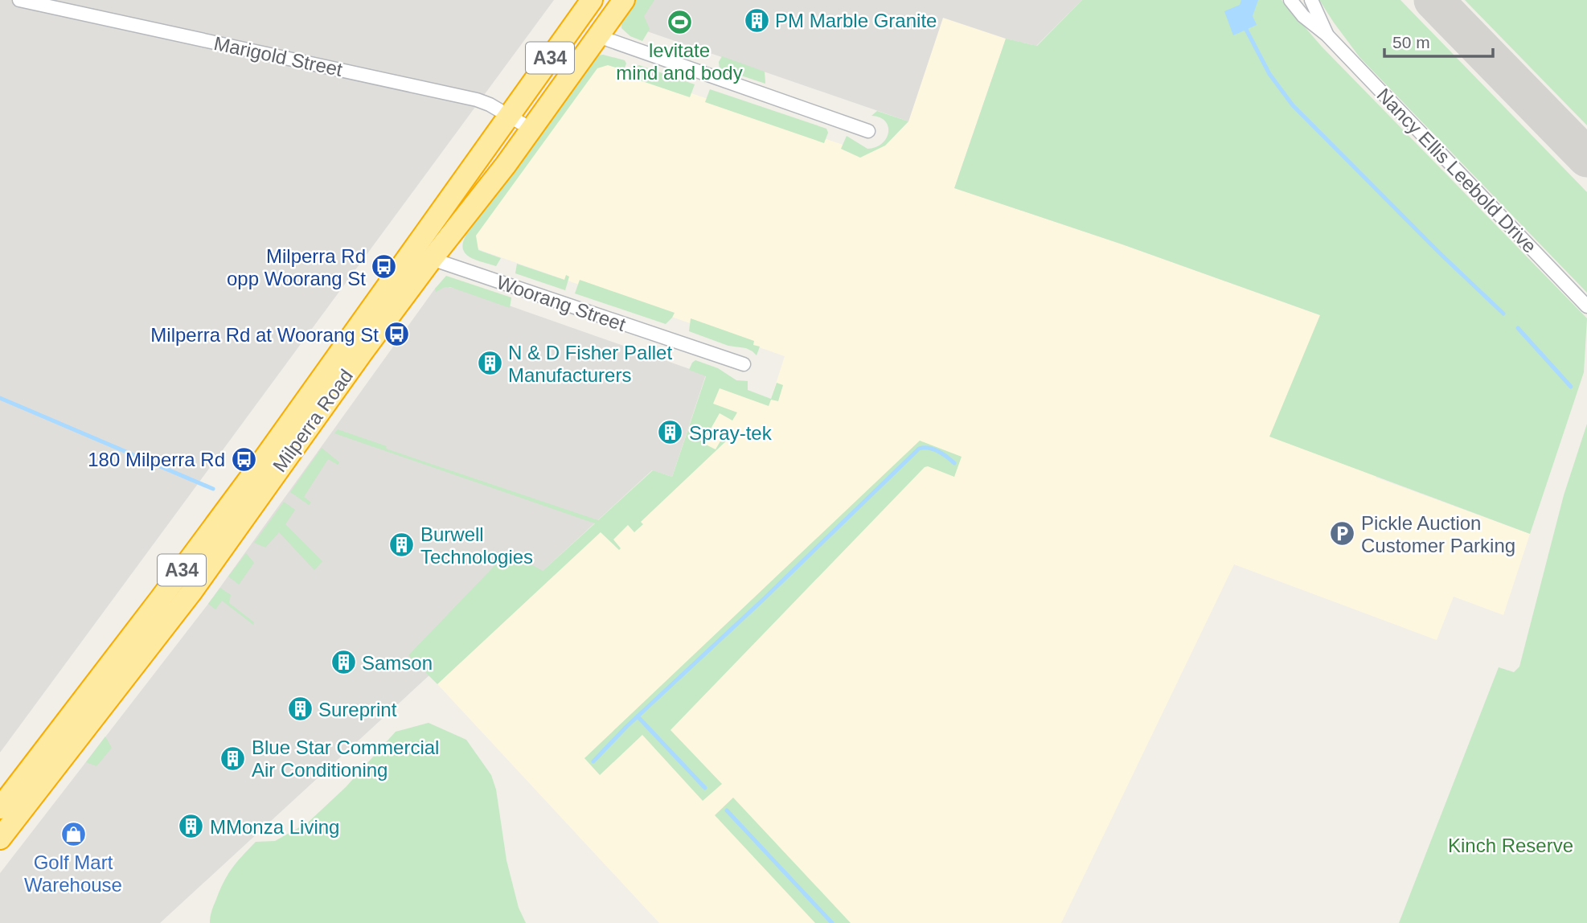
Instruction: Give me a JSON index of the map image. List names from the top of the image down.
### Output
{
  "streets": {
    "highway": ["A34", "Milperra Road"],
    "street": ["Marigold Street", "Nancy Ellis Leebold Drive", "Woorang Street"]
  },
  "crossings": [
    ["Marigold Street", "Milperra Road"],
    ["Woorang Street", "Milperra Road"]
  ],
  "parks": ["Kinch Reserve"],
  "places": {
    "building": [
      "PM Marble Granite",
      "N & D Fisher Pallet Manufacturers",
      "Spray-tek",
      "Burwell Technologies",
      "Samson",
      "Sureprint",
      "Blue Star Commercial Air Conditioning",
      "MMonza Living"
    ],
    "sports": ["levitate mind and body"],
    "bus stop": ["Milperra Rd opp Woorang St", "Milperra Rd at Woorang St", "180 Milperra Rd"],
    "parking": ["Pickle Auction Customer Parking"],
    "shop": ["Golf Mart Warehouse"]
  },
  "scale_bar": "50 m"
}
